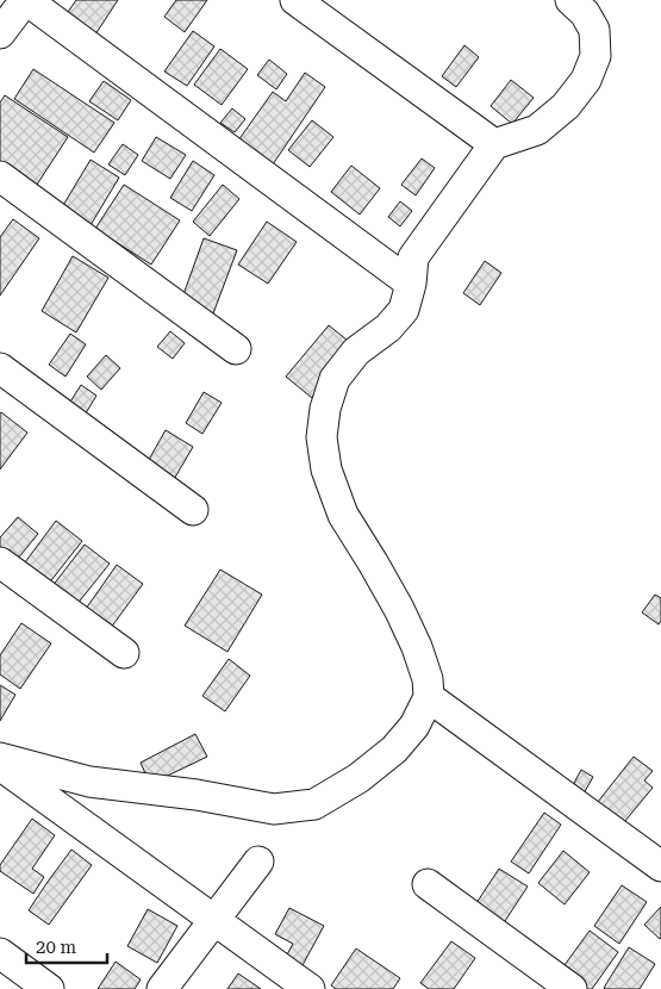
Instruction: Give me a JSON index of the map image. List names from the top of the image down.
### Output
{
  "scale_bar": "20 m"
}
